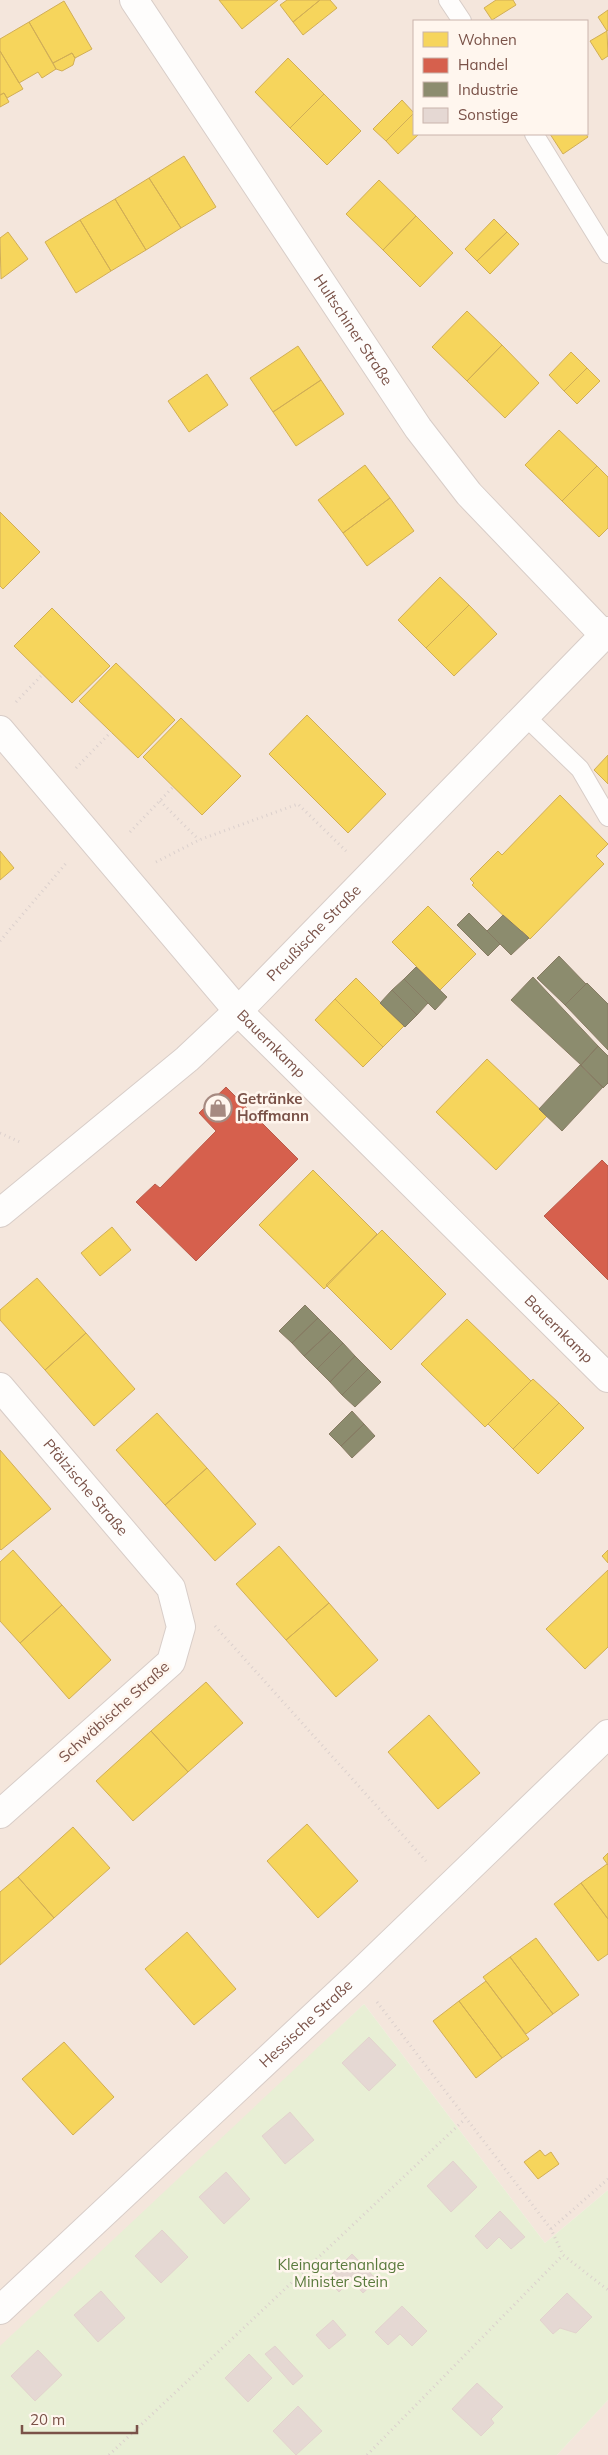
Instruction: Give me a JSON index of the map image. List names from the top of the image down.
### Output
{
  "streets": {
    "street": [
      "Hultschiner Straße",
      "Preußische Straße",
      "Bauernkamp",
      "Pfälzische Straße",
      "Schwäbische Straße",
      "Hessische Straße"
    ]
  },
  "crossings": [
    ["Hultschiner Straße", "Preußische Straße"],
    ["Preußische Straße", "Bauernkamp"],
    ["Pfälzische Straße", "Schwäbische Straße"]
  ],
  "parks": ["Kleingartenanlage Minister Stein"],
  "places": {
    "shop": ["Getränke Hoffmann"]
  },
  "legend": [
    "Wohnen",
    "Handel",
    "Industrie",
    "Sonstige"
  ],
  "scale_bar": "20 m"
}
